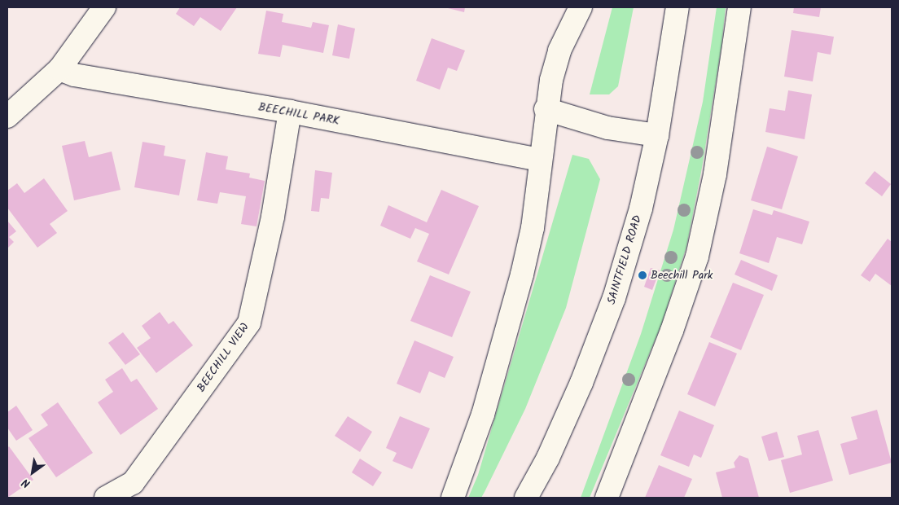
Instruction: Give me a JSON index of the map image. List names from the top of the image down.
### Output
{
  "streets": {
    "main road": ["BEECHILL PARK", "SAINTFIELD ROAD", "BEECHILL VIEW"]
  },
  "crossings": [
    ["BEECHILL PARK", "BEECHILL VIEW"]
  ],
  "places": ["Beechill Park"],
  "north": "bottom left"
}
